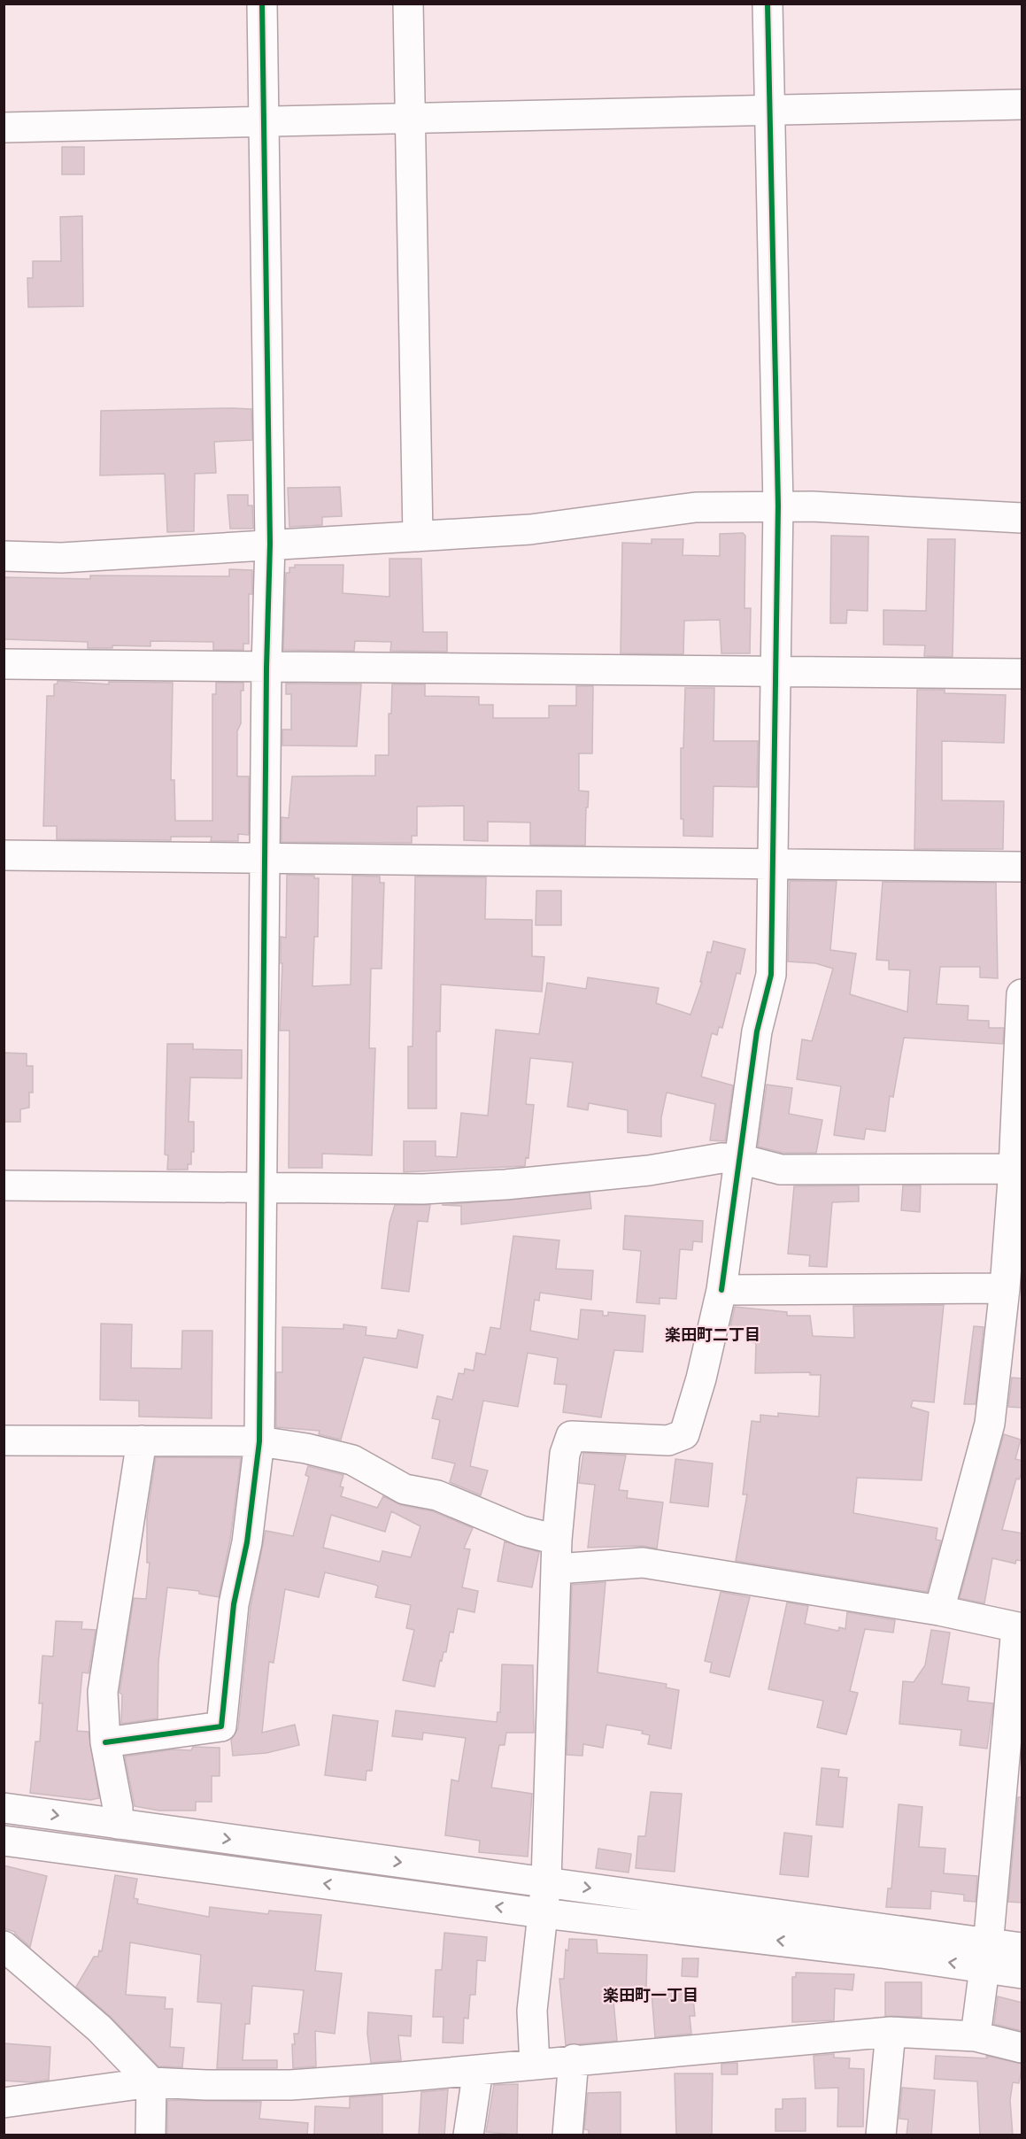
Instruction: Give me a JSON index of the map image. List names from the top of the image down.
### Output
{
  "districts": ["楽田町二丁目", "楽田町一丁目"]
}
